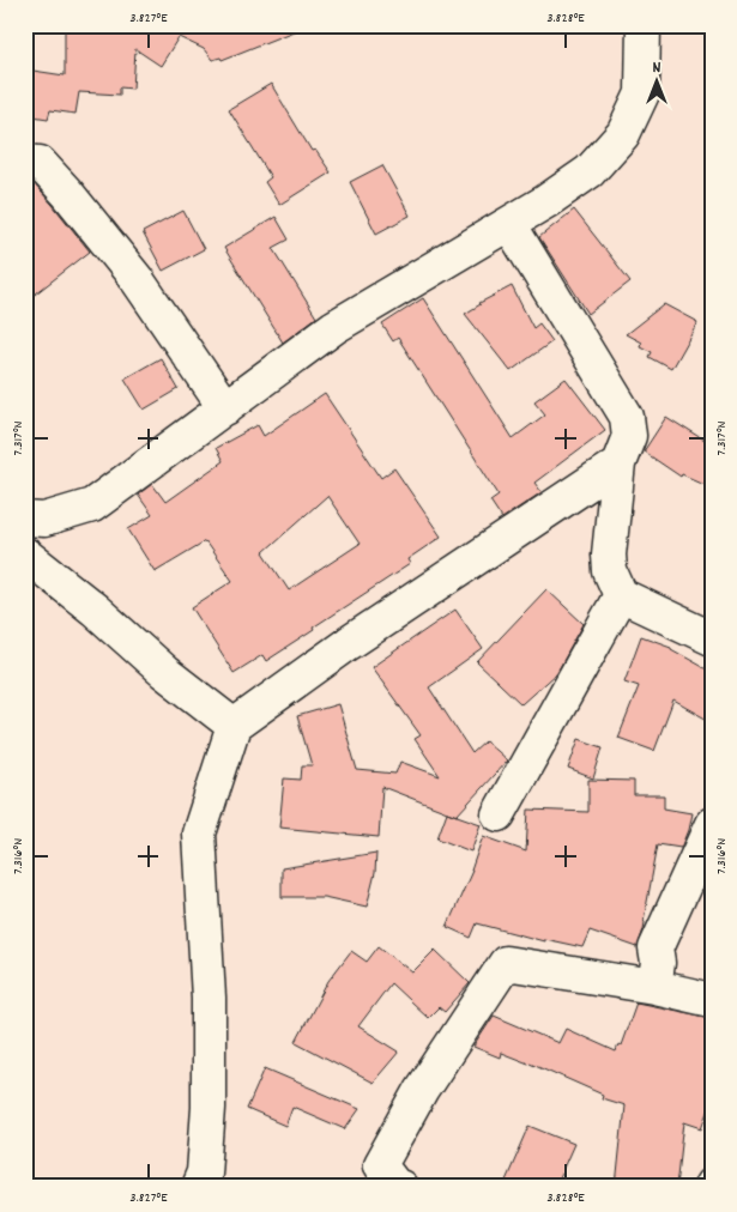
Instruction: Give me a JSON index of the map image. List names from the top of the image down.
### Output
{
  "north": "top",
  "coordinates": [
    "3.827°E",
    "3.828°E",
    "7.317°N",
    "7.316°N"
  ]
}
